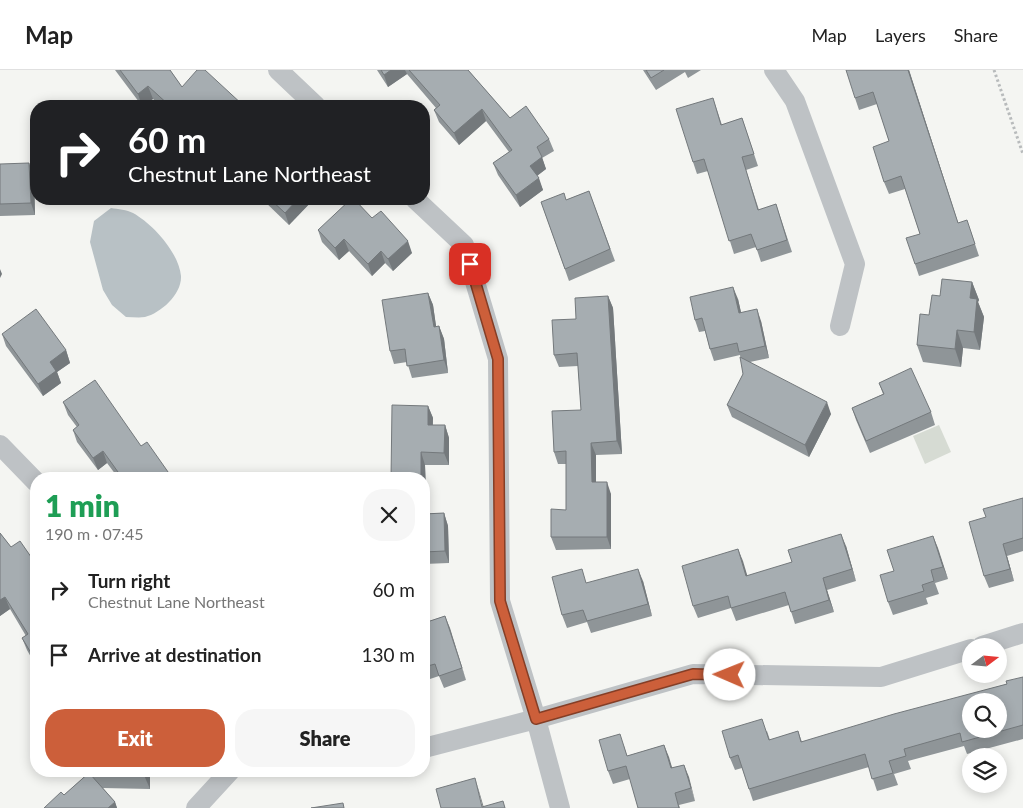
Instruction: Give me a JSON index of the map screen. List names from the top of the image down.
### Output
{
  "north": "right",
  "page": {
    "header": "Map",
    "nav": ["Map", "Layers", "Share"],
    "turn": ["60 m", "Chestnut Lane Northeast"],
    "heading": ["1 min", "190 m · 07:45"],
    "list": [
      {
        "name": "Turn right",
        "note": "Chestnut Lane Northeast",
        "value": "60 m"
      },
      {
        "name": "Arrive at destination",
        "value": "130 m"
      }
    ],
    "buttons": ["Exit", "Share"]
  }
}
